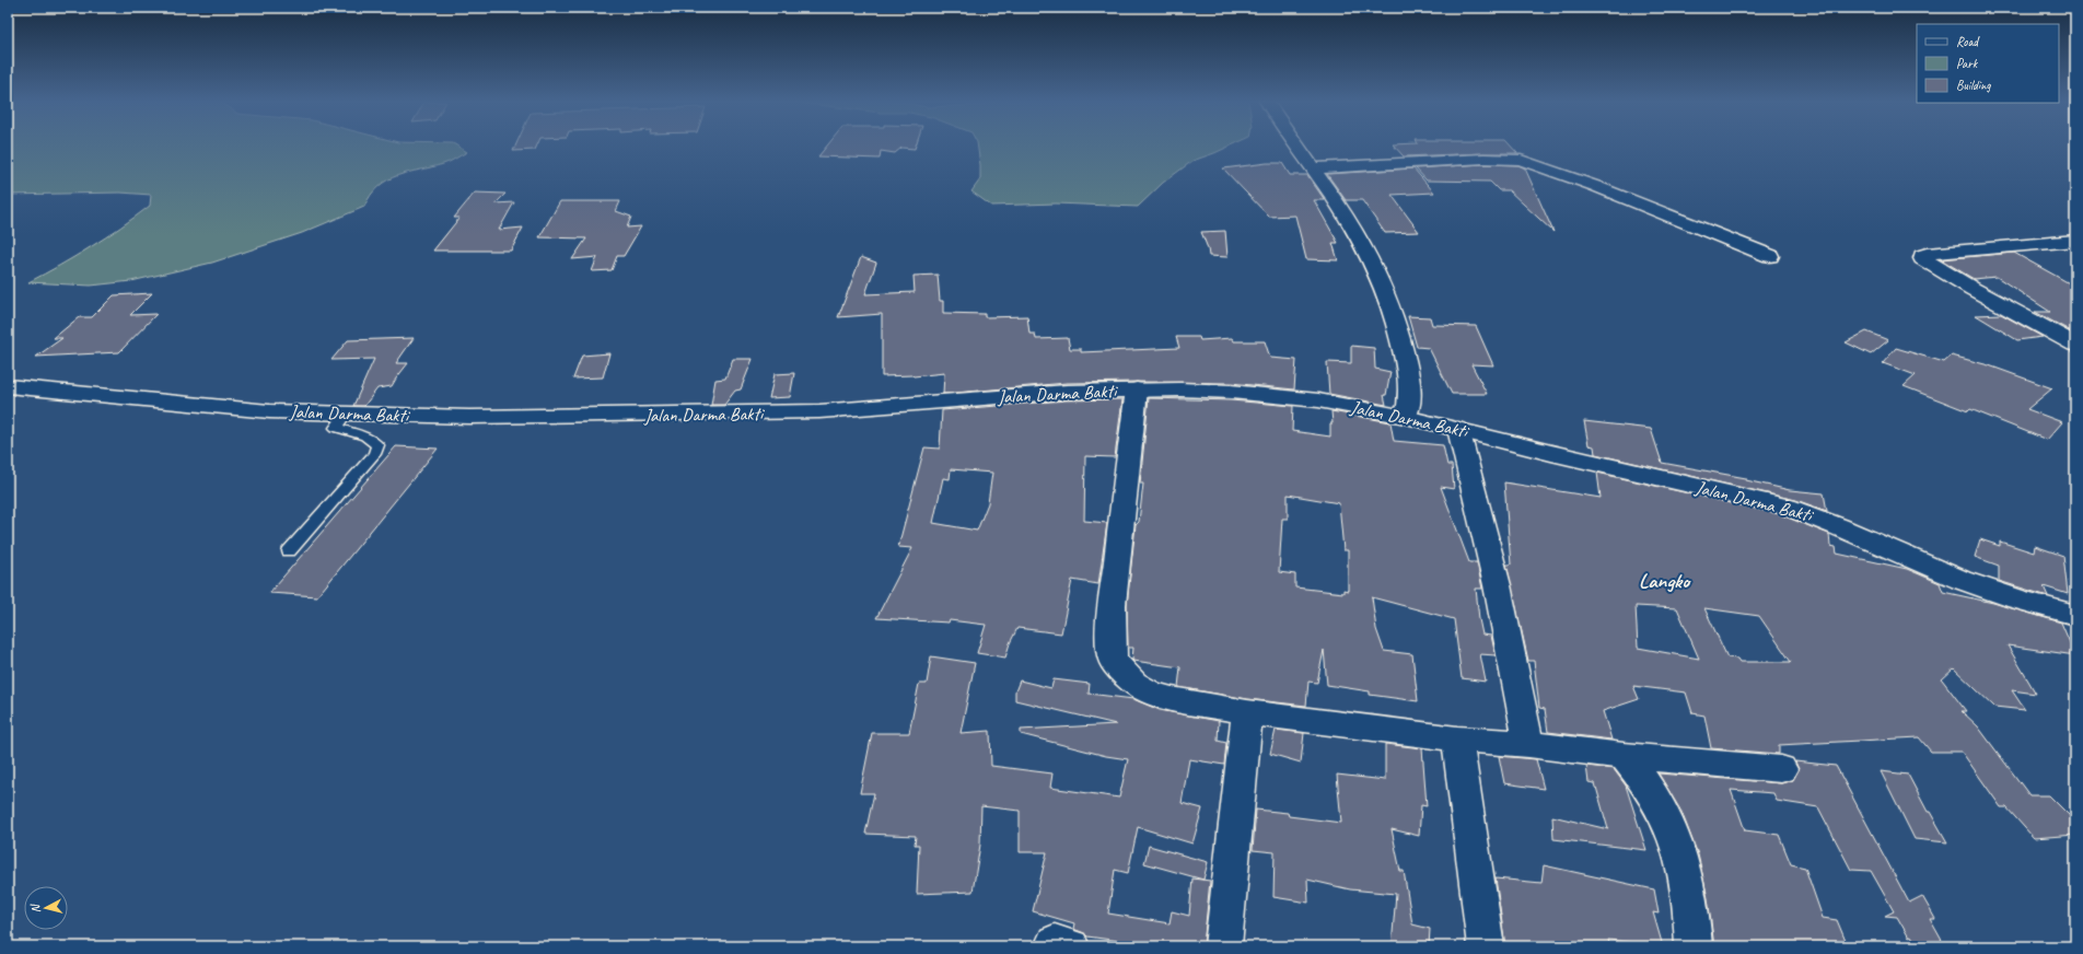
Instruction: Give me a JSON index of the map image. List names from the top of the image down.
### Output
{
  "streets": {
    "street": ["Jalan Darma Bakti"]
  },
  "districts": ["Langko"],
  "legend": ["Road", "Park", "Building"],
  "north": "left"
}
